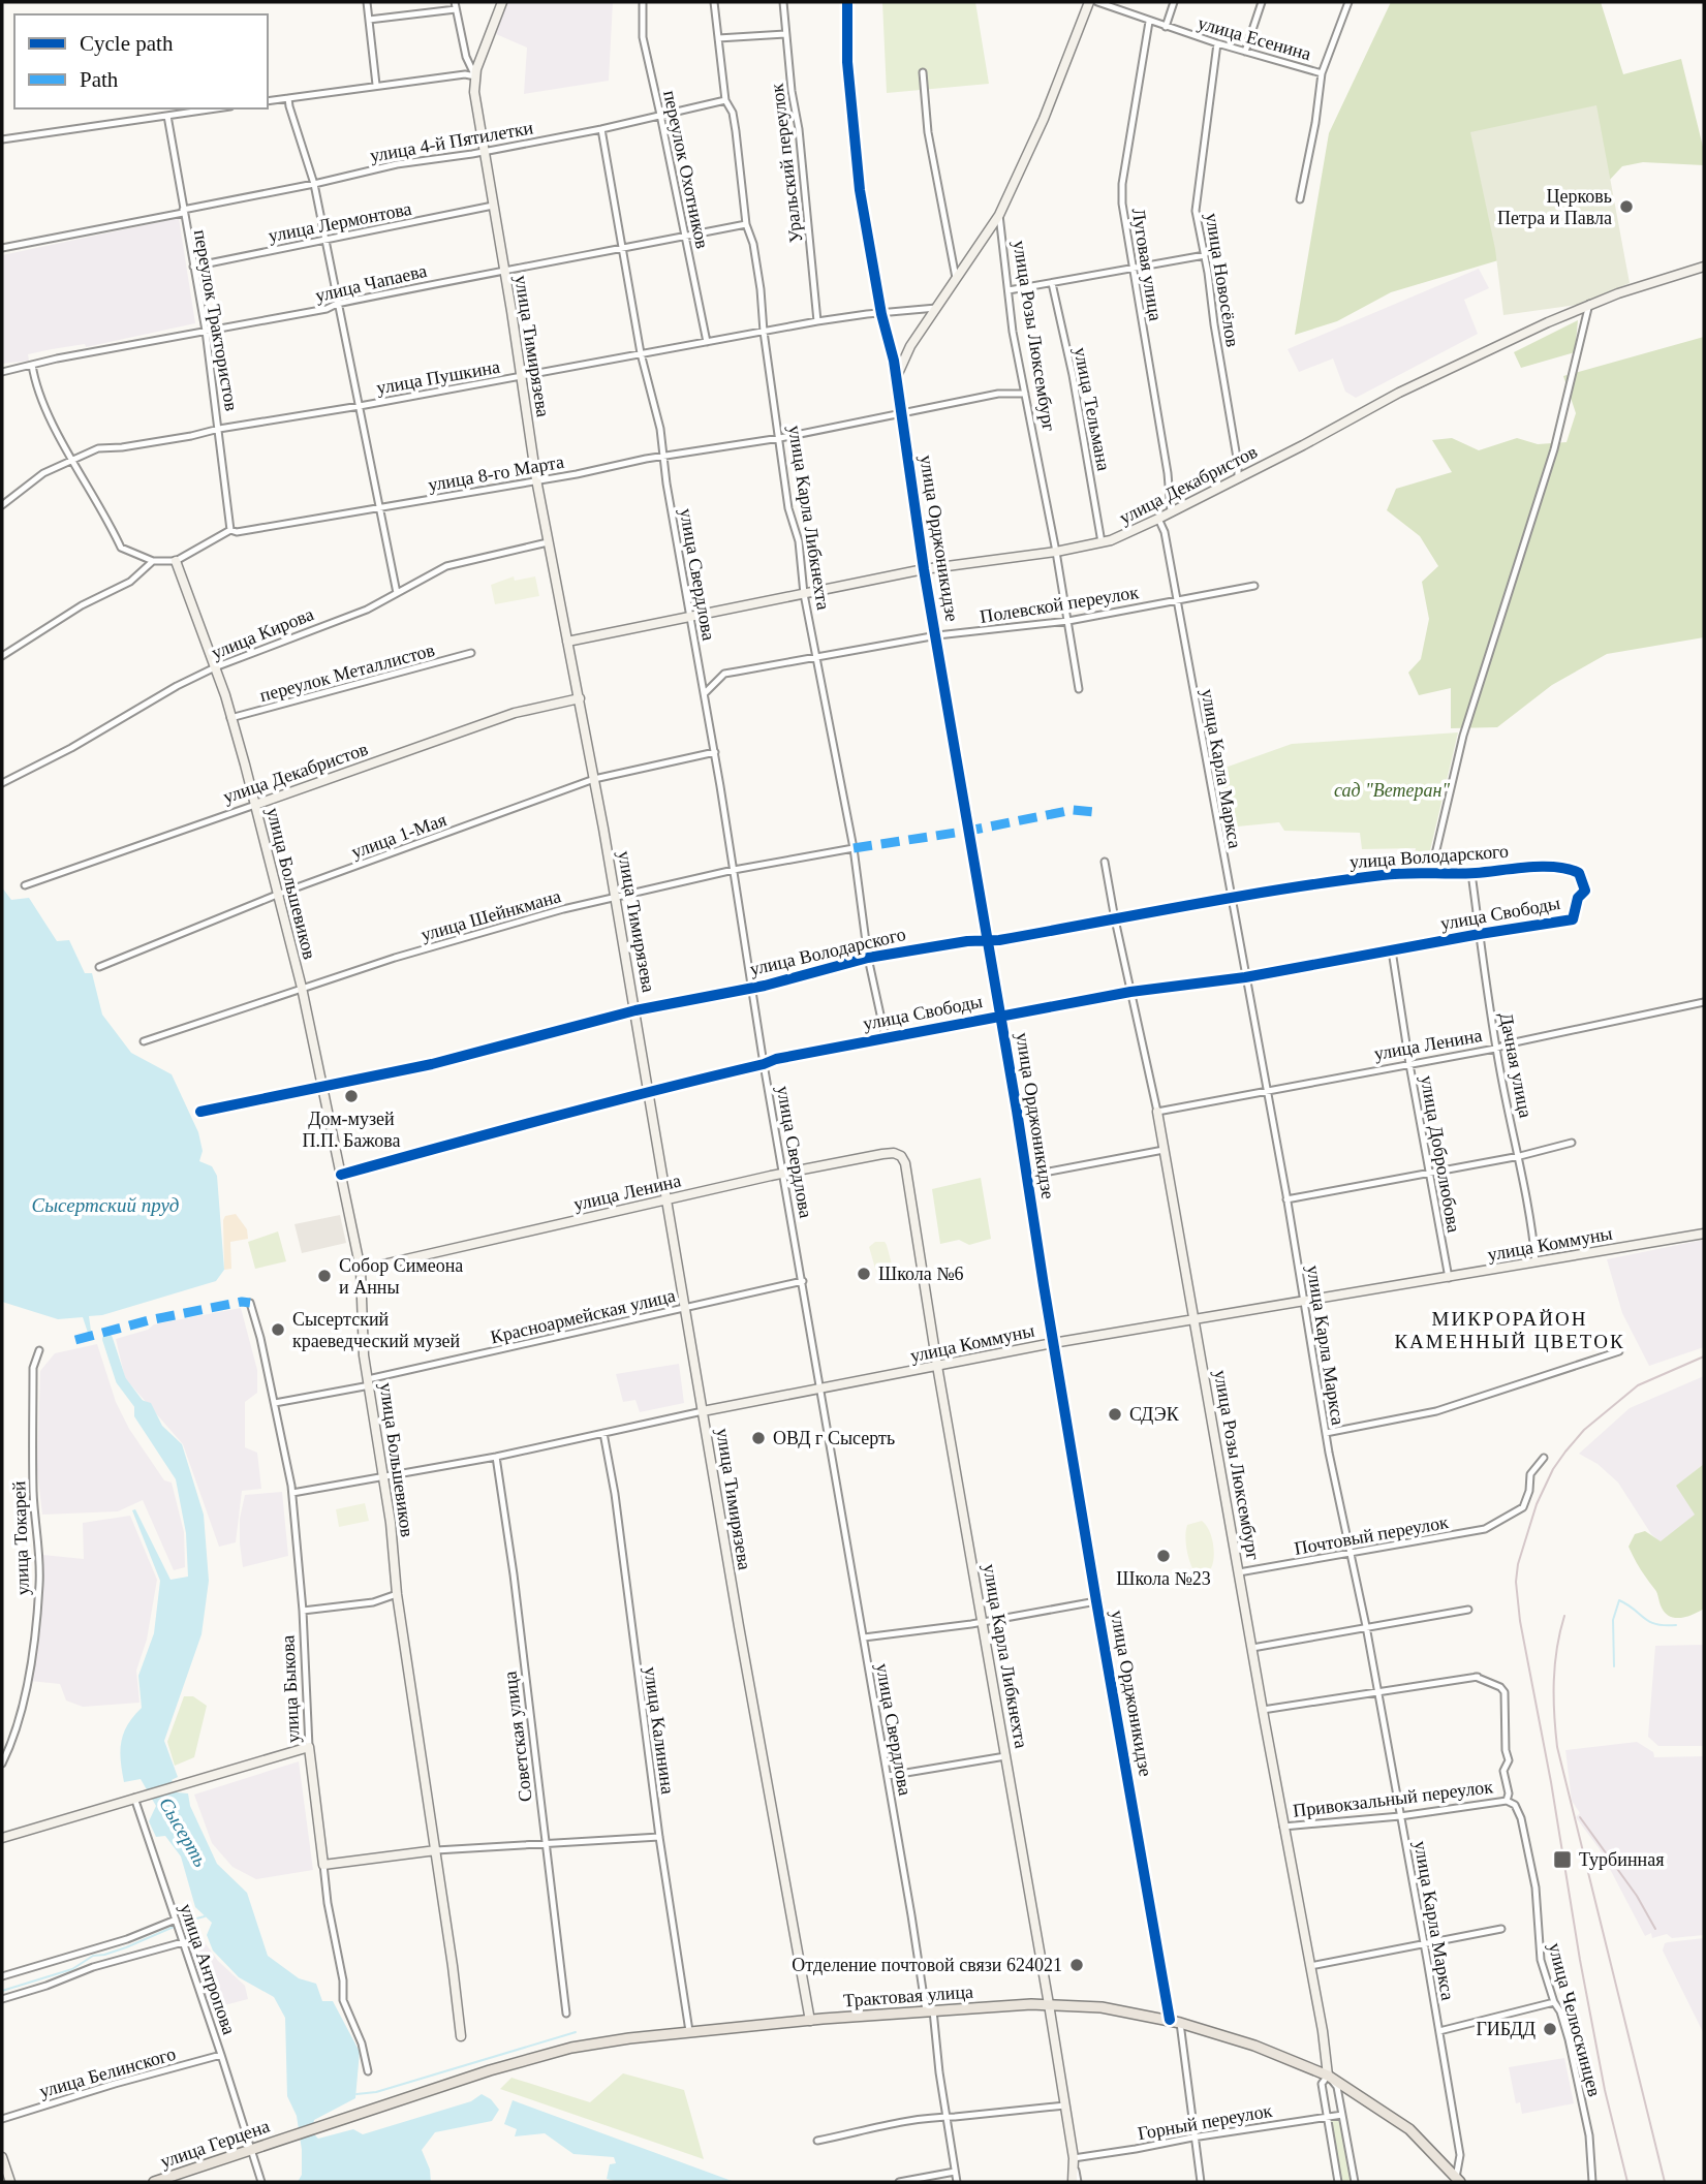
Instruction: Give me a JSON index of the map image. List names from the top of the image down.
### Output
{
  "streets": {
    "main road": ["Трактовая улица", "улица Герцена"],
    "street": [
      "улица Есенина",
      "улица 4-й Пятилетки",
      "Уральский переулок",
      "переулок Охотников",
      "улица Лермонтова",
      "Луговая улица",
      "улица Новосёлов",
      "улица Чапаева",
      "переулок Трактористов",
      "улица Розы Люксембург",
      "улица Тимирязева",
      "улица Пушкина",
      "улица Тельмана",
      "улица 8-го Марта",
      "улица Декабристов",
      "улица Карла Либкнехта",
      "улица Орджоникидзе",
      "улица Свердлова",
      "Полевской переулок",
      "улица Кирова",
      "переулок Металлистов",
      "улица Карла Маркса",
      "улица 1-Мая",
      "улица Володарского",
      "улица Большевиков",
      "улица Свободы",
      "улица Шейнкмана",
      "улица Ленина",
      "Дачная улица",
      "улица Добролюбова",
      "улица Коммуны",
      "Красноармейская улица",
      "Почтовый переулок",
      "улица Токарей",
      "улица Быкова",
      "улица Калинина",
      "Советская улица",
      "Привокзальный переулок",
      "улица Антропова",
      "улица Челюскинцев",
      "улица Белинского",
      "Горный переулок"
    ]
  },
  "crossings": [
    ["улица Есенина", "Луговая улица"],
    ["улица Есенина", "улица Новосёлов"],
    ["улица 4-й Пятилетки", "переулок Охотников"],
    ["улица 4-й Пятилетки", "переулок Трактористов"],
    ["улица 4-й Пятилетки", "улица Тимирязева"],
    ["улица 4-й Пятилетки", "улица Карла Либкнехта"],
    ["улица 4-й Пятилетки", "улица Свердлова"],
    ["Уральский переулок", "улица Пушкина"],
    ["переулок Охотников", "улица Чапаева"],
    ["переулок Охотников", "улица Пушкина"],
    ["улица Лермонтова", "переулок Трактористов"],
    ["улица Лермонтова", "улица Тимирязева"],
    ["Луговая улица", "улица Декабристов"],
    ["улица Новосёлов", "улица Декабристов"],
    ["улица Чапаева", "переулок Трактористов"],
    ["улица Чапаева", "улица Тимирязева"],
    ["улица Чапаева", "улица Карла Либкнехта"],
    ["улица Чапаева", "улица Свердлова"],
    ["переулок Трактористов", "улица Пушкина"],
    ["переулок Трактористов", "улица 8-го Марта"],
    ["улица Розы Люксембург", "улица 8-го Марта"],
    ["улица Розы Люксембург", "улица Декабристов"],
    ["улица Розы Люксембург", "Полевской переулок"],
    ["улица Розы Люксембург", "улица Володарского"],
    ["улица Розы Люксембург", "улица Свободы"],
    ["улица Розы Люксембург", "улица Ленина"],
    ["улица Розы Люксембург", "улица Коммуны"],
    ["улица Розы Люксембург", "Почтовый переулок"],
    ["улица Розы Люксембург", "Привокзальный переулок"],
    ["улица Розы Люксембург", "Трактовая улица"],
    ["улица Тимирязева", "улица Пушкина"],
    ["улица Тимирязева", "улица 8-го Марта"],
    ["улица Тимирязева", "улица Декабристов"],
    ["улица Тимирязева", "улица Кирова"],
    ["улица Тимирязева", "улица 1-Мая"],
    ["улица Тимирязева", "улица Володарского"],
    ["улица Тимирязева", "улица Свободы"],
    ["улица Тимирязева", "улица Шейнкмана"],
    ["улица Тимирязева", "улица Ленина"],
    ["улица Тимирязева", "улица Коммуны"],
    ["улица Тимирязева", "Красноармейская улица"],
    ["улица Тимирязева", "Трактовая улица"],
    ["улица Пушкина", "улица Карла Либкнехта"],
    ["улица Пушкина", "улица Орджоникидзе"],
    ["улица Пушкина", "улица Свердлова"],
    ["улица Тельмана", "улица Декабристов"],
    ["улица 8-го Марта", "улица Карла Либкнехта"],
    ["улица 8-го Марта", "улица Орджоникидзе"],
    ["улица 8-го Марта", "улица Свердлова"],
    ["улица 8-го Марта", "улица Большевиков"],
    ["улица Декабристов", "улица Карла Либкнехта"],
    ["улица Декабристов", "улица Орджоникидзе"],
    ["улица Декабристов", "улица Свердлова"],
    ["улица Декабристов", "улица Карла Маркса"],
    ["улица Декабристов", "улица Большевиков"],
    ["улица Карла Либкнехта", "Полевской переулок"],
    ["улица Карла Либкнехта", "улица Володарского"],
    ["улица Карла Либкнехта", "улица Свободы"],
    ["улица Карла Либкнехта", "улица Шейнкмана"],
    ["улица Карла Либкнехта", "улица Ленина"],
    ["улица Карла Либкнехта", "улица Коммуны"],
    ["улица Карла Либкнехта", "Трактовая улица"],
    ["улица Карла Либкнехта", "Горный переулок"],
    ["улица Орджоникидзе", "Полевской переулок"],
    ["улица Орджоникидзе", "улица Володарского"],
    ["улица Орджоникидзе", "улица Свободы"],
    ["улица Орджоникидзе", "улица Коммуны"],
    ["улица Орджоникидзе", "Трактовая улица"],
    ["улица Свердлова", "Полевской переулок"],
    ["улица Свердлова", "улица 1-Мая"],
    ["улица Свердлова", "улица Володарского"],
    ["улица Свердлова", "улица Свободы"],
    ["улица Свердлова", "улица Шейнкмана"],
    ["улица Свердлова", "улица Ленина"],
    ["улица Свердлова", "улица Коммуны"],
    ["улица Свердлова", "Красноармейская улица"],
    ["улица Свердлова", "Трактовая улица"],
    ["Полевской переулок", "улица Карла Маркса"],
    ["улица Кирова", "улица Большевиков"],
    ["переулок Металлистов", "улица Большевиков"],
    ["улица Карла Маркса", "улица Володарского"],
    ["улица Карла Маркса", "улица Свободы"],
    ["улица Карла Маркса", "улица Ленина"],
    ["улица Карла Маркса", "улица Коммуны"],
    ["улица Карла Маркса", "Почтовый переулок"],
    ["улица Карла Маркса", "Привокзальный переулок"],
    ["улица Карла Маркса", "Трактовая улица"],
    ["улица Карла Маркса", "улица Челюскинцев"],
    ["улица 1-Мая", "улица Большевиков"],
    ["улица Володарского", "улица Большевиков"],
    ["улица Володарского", "улица Свободы"],
    ["улица Володарского", "Дачная улица"],
    ["улица Большевиков", "улица Свободы"],
    ["улица Большевиков", "улица Шейнкмана"],
    ["улица Большевиков", "улица Ленина"],
    ["улица Большевиков", "улица Коммуны"],
    ["улица Большевиков", "Красноармейская улица"],
    ["улица Свободы", "Дачная улица"],
    ["улица Свободы", "улица Добролюбова"],
    ["улица Ленина", "Дачная улица"],
    ["улица Ленина", "улица Добролюбова"],
    ["Дачная улица", "улица Коммуны"],
    ["улица Добролюбова", "улица Коммуны"],
    ["улица Коммуны", "улица Быкова"],
    ["улица Коммуны", "улица Калинина"],
    ["улица Коммуны", "Советская улица"],
    ["Красноармейская улица", "улица Быкова"],
    ["улица Калинина", "Трактовая улица"],
    ["Привокзальный переулок", "улица Челюскинцев"],
    ["улица Антропова", "улица Белинского"],
    ["улица Антропова", "улица Герцена"],
    ["Трактовая улица", "улица Герцена"]
  ],
  "districts": ["МИКРОРАЙОН КАМЕННЫЙ ЦВЕТОК"],
  "water": ["Сысертский пруд", "Сысерть"],
  "parks": ["сад \"Ветеран\""],
  "places": {
    "other": [
      "Церковь Петра и Павла",
      "Дом-музей П.П. Бажова",
      "Школа №6",
      "Собор Симеона и Анны",
      "Сысертский краеведческий музей",
      "СДЭК",
      "ОВД г Сысерть",
      "Школа №23",
      "Отделение почтовой связи 624021",
      "ГИБДД"
    ],
    "transit": ["Турбинная"]
  },
  "legend": ["Cycle path", "Path"]
}
